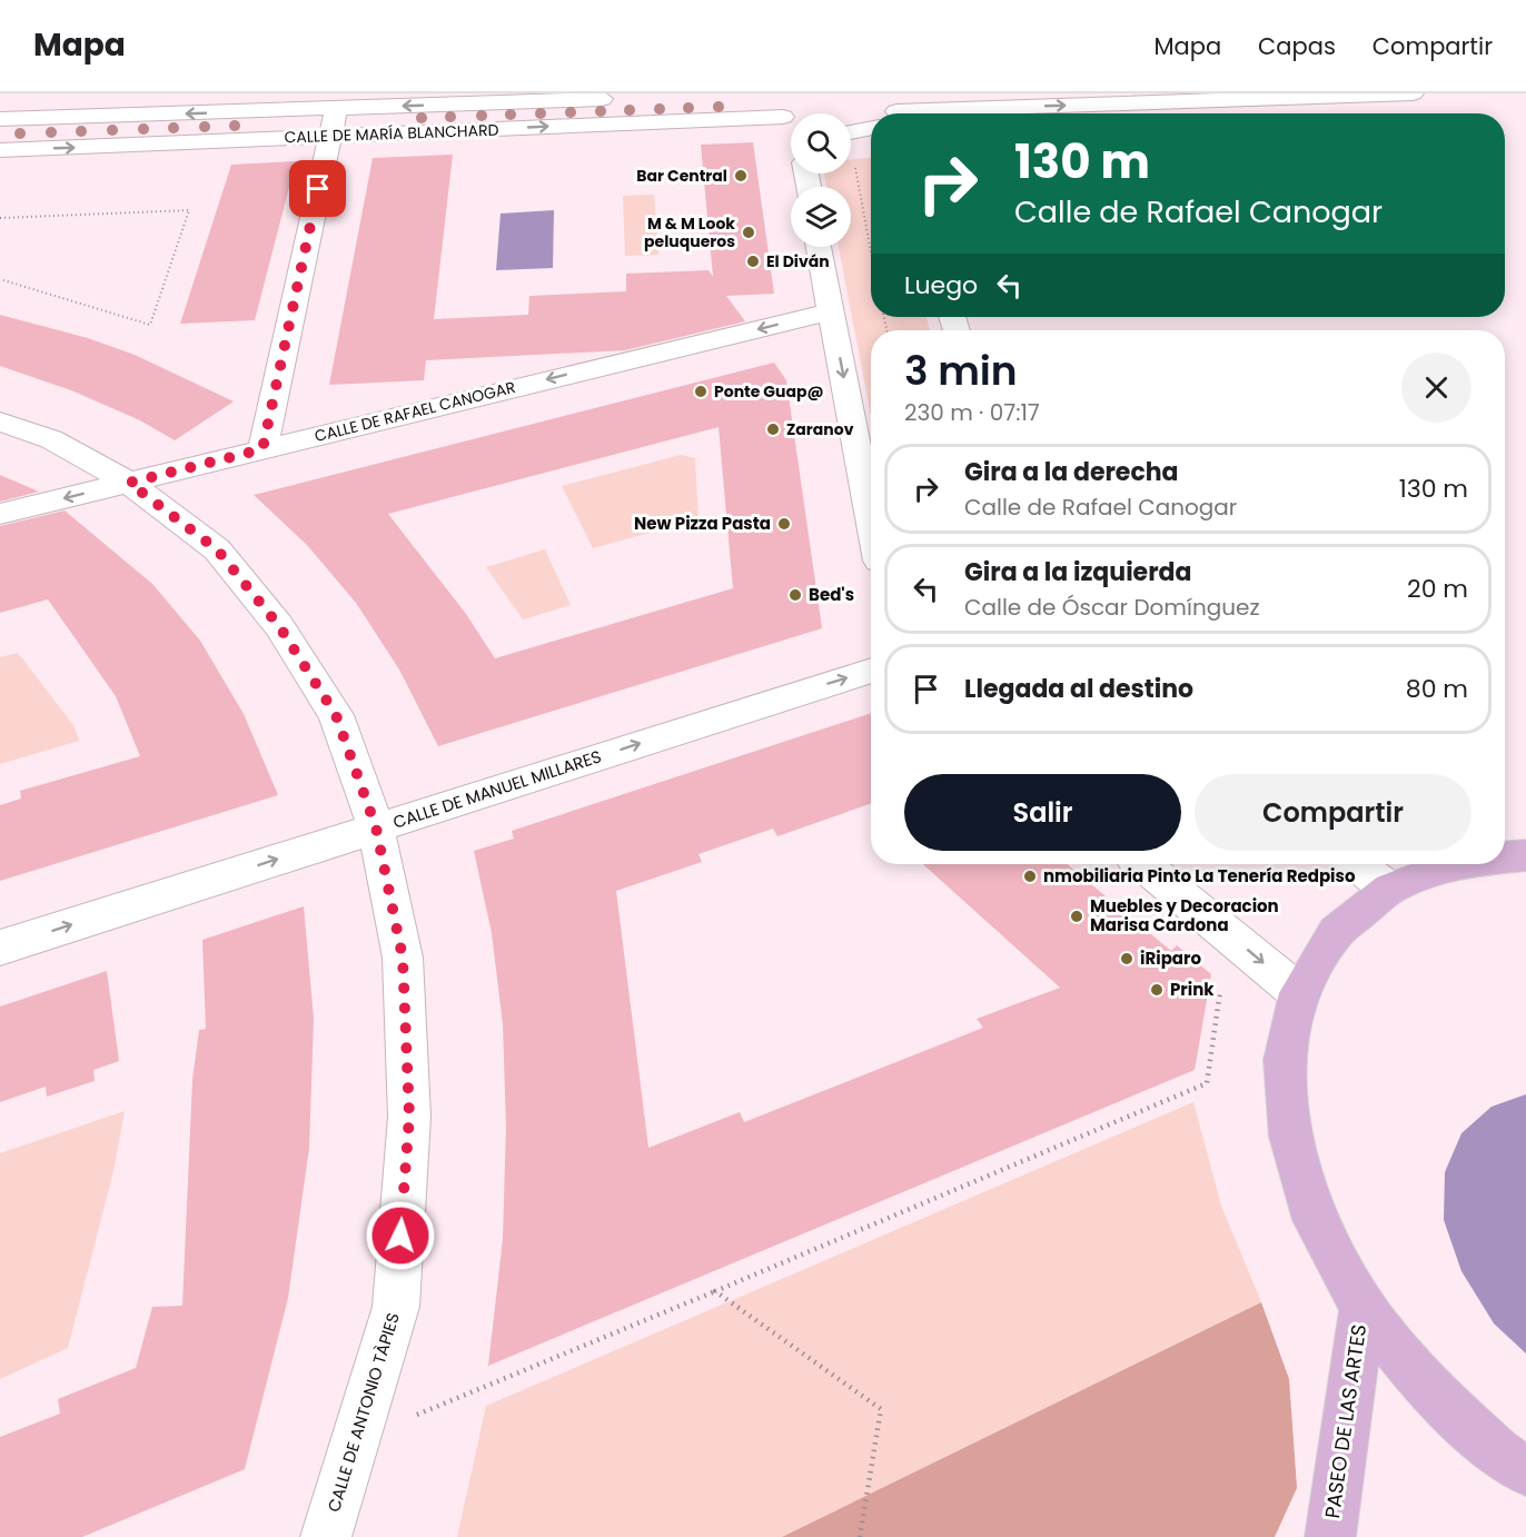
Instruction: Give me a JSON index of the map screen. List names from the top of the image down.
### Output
{
  "streets": {
    "main road": ["PASEO DE LAS ARTES"],
    "street": [
      "CALLE DE MARÍA BLANCHARD",
      "CALLE DE RAFAEL CANOGAR",
      "CALLE DE MANUEL MILLARES",
      "CALLE DE ANTONIO TÀPIES"
    ]
  },
  "crossings": [
    ["CALLE DE RAFAEL CANOGAR", "CALLE DE ANTONIO TÀPIES"],
    ["CALLE DE MANUEL MILLARES", "CALLE DE ANTONIO TÀPIES"]
  ],
  "one_way": ["CALLE DE RAFAEL CANOGAR", "CALLE DE MANUEL MILLARES"],
  "places": [
    "Bar Central",
    "M & M Look peluqueros",
    "El Diván",
    "Ponte Guap@",
    "Zaranov",
    "New Pizza Pasta",
    "Bed's",
    "nmobiliaria Pinto La Tenería Redpiso",
    "Muebles y Decoracion Marisa Cardona",
    "iRiparo",
    "Prink"
  ],
  "page": {
    "header": "Mapa",
    "nav": ["Mapa", "Capas", "Compartir"],
    "turn": ["130 m", "Calle de Rafael Canogar"],
    "then": "Luego",
    "heading": ["3 min", "230 m · 07:17"],
    "list": [
      {
        "name": "Gira a la derecha",
        "note": "Calle de Rafael Canogar",
        "value": "130 m"
      },
      {
        "name": "Gira a la izquierda",
        "note": "Calle de Óscar Domínguez",
        "value": "20 m"
      },
      {
        "name": "Llegada al destino",
        "value": "80 m"
      }
    ],
    "buttons": ["Salir", "Compartir"]
  }
}
